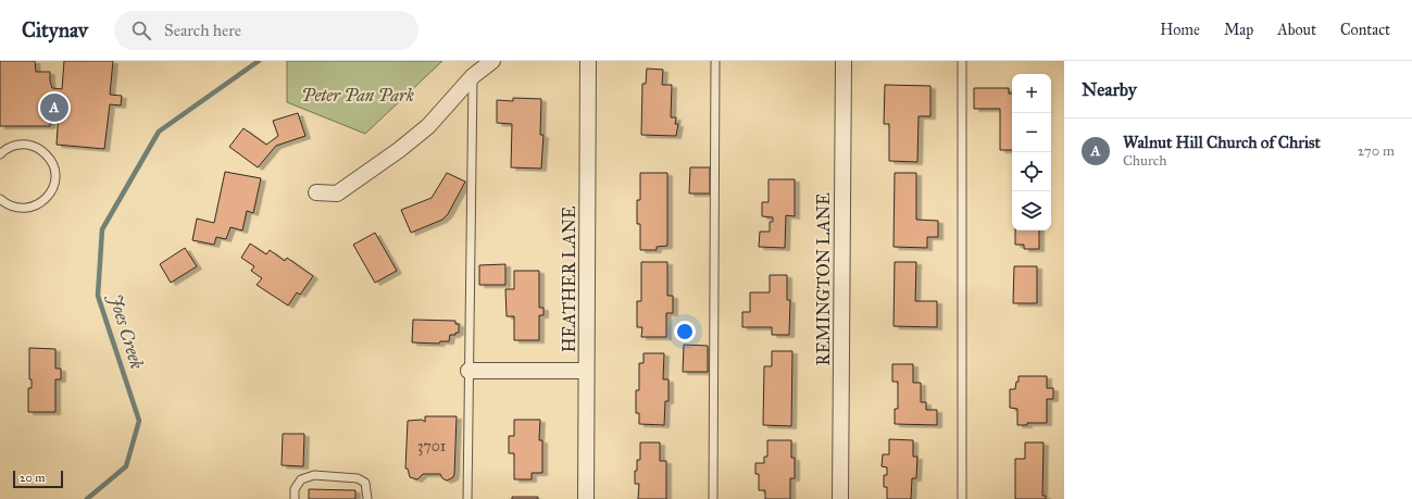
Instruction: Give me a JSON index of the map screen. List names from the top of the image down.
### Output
{
  "streets": {
    "street": ["HEATHER LANE", "REMINGTON LANE"]
  },
  "water": ["Joes Creek"],
  "parks": ["Peter Pan Park"],
  "house_numbers": ["3701"],
  "scale_bar": "20 m",
  "page": {
    "header": "Citynav",
    "search": "Search here",
    "nav": [
      "Home",
      "Map",
      "About",
      "Contact"
    ],
    "heading": "Nearby",
    "map_buttons": ["+", "−"],
    "pins": "A",
    "list": [
      {
        "mark": "A",
        "name": "Walnut Hill Church of Christ",
        "note": "Church",
        "value": "270 m"
      }
    ],
    "scale": "20 m"
  }
}
